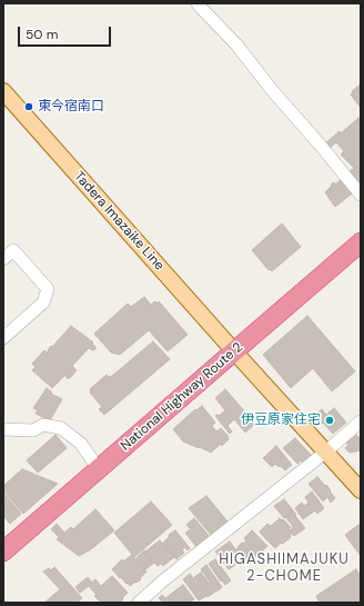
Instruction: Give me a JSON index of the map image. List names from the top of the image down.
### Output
{
  "streets": {
    "highway": ["National Highway Route 2"],
    "main road": ["Tadera Imazaike Line"]
  },
  "crossings": [
    ["Tadera Imazaike Line", "National Highway Route 2"]
  ],
  "districts": ["HIGASHIIMAJUKU 2-CHOME"],
  "places": ["東今宿南口", "伊豆原家住宅"],
  "scale_bar": "50 m"
}
